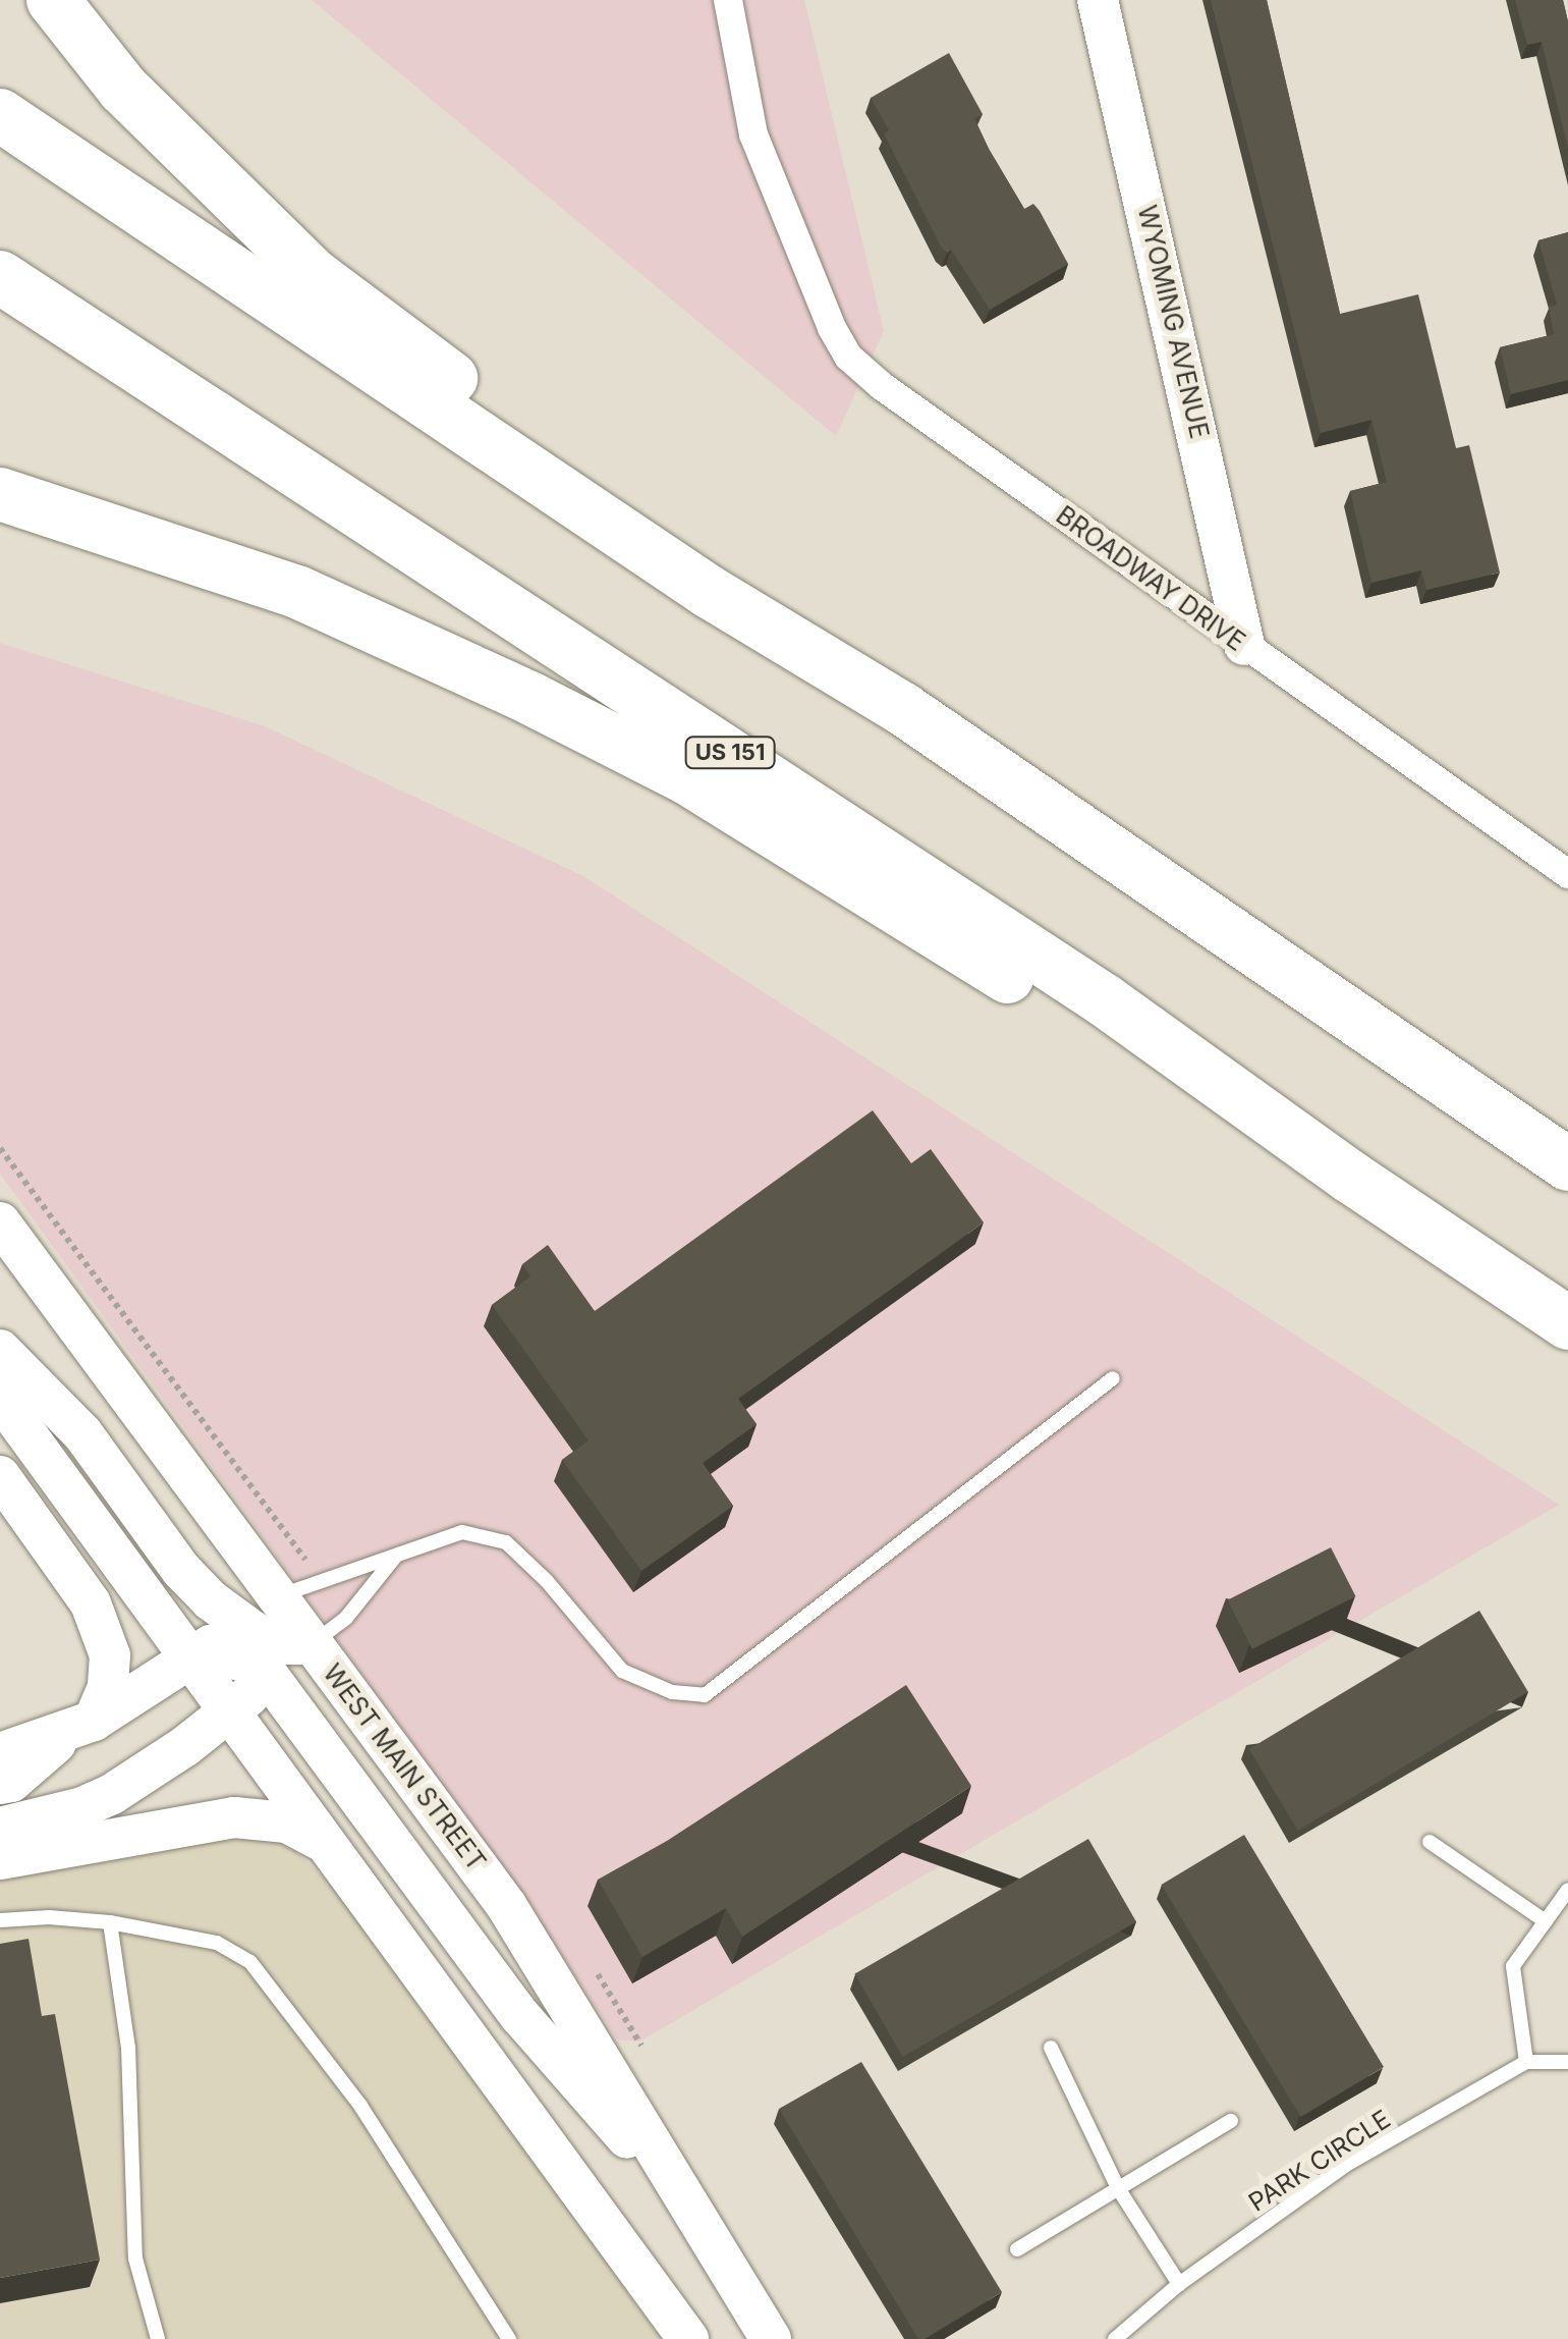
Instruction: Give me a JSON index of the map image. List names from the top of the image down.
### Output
{
  "streets": {
    "highway": ["US 151"],
    "main road": ["WYOMING AVENUE", "WEST MAIN STREET"],
    "street": ["BROADWAY DRIVE"],
    "lane": ["PARK CIRCLE"]
  },
  "crossings": [
    ["WYOMING AVENUE", "BROADWAY DRIVE"]
  ]
}
